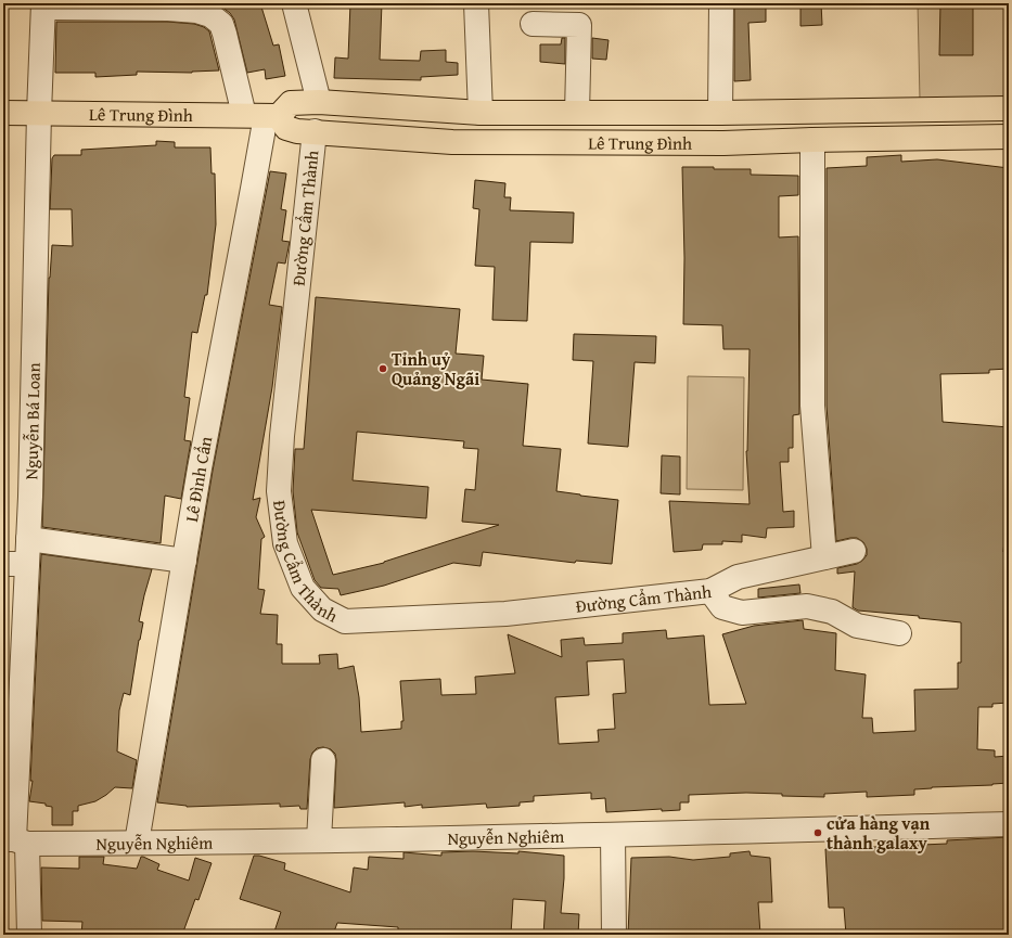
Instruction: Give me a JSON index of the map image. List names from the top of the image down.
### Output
{
  "streets": {
    "main road": ["Lê Trung Đình"],
    "street": [
      "Đường Cẩm Thành",
      "Nguyễn Bá Loan",
      "Lê Đình Cẩn",
      "Nguyễn Nghiêm"
    ]
  },
  "crossings": [
    ["Lê Trung Đình", "Đường Cẩm Thành"],
    ["Lê Trung Đình", "Nguyễn Bá Loan"],
    ["Lê Trung Đình", "Lê Đình Cẩn"],
    ["Nguyễn Bá Loan", "Nguyễn Nghiêm"],
    ["Lê Đình Cẩn", "Nguyễn Nghiêm"]
  ],
  "places": ["Tỉnh uỷ Quảng Ngãi", "cửa hàng vạn thành galaxy"]
}
